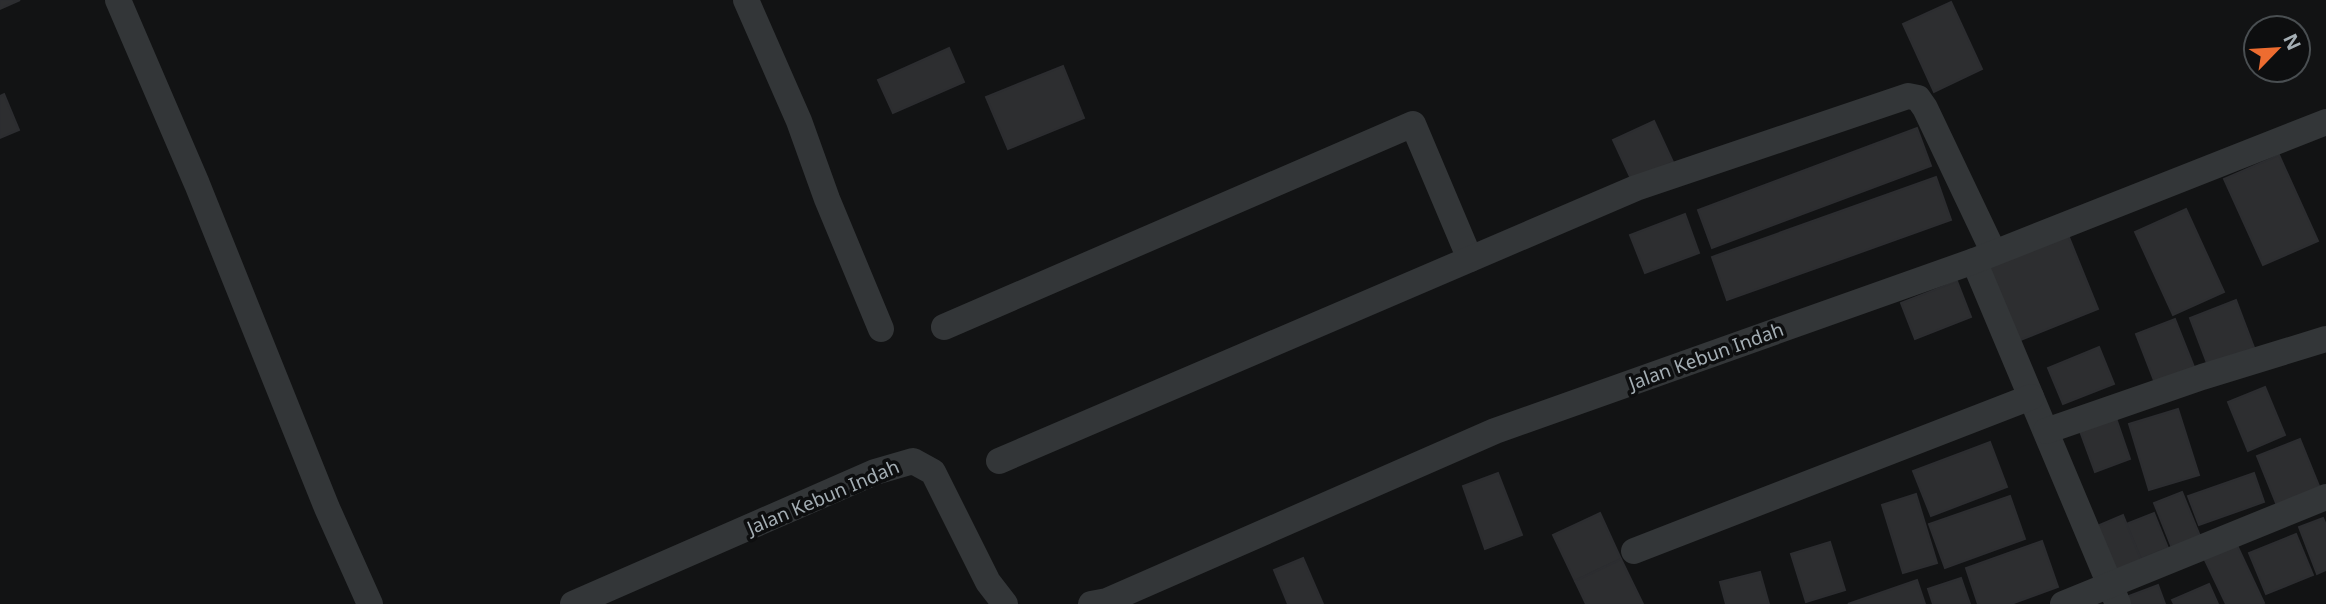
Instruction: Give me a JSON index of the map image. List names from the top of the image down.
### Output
{
  "streets": {
    "street": ["Jalan Kebun Indah"]
  },
  "north": "top right"
}
